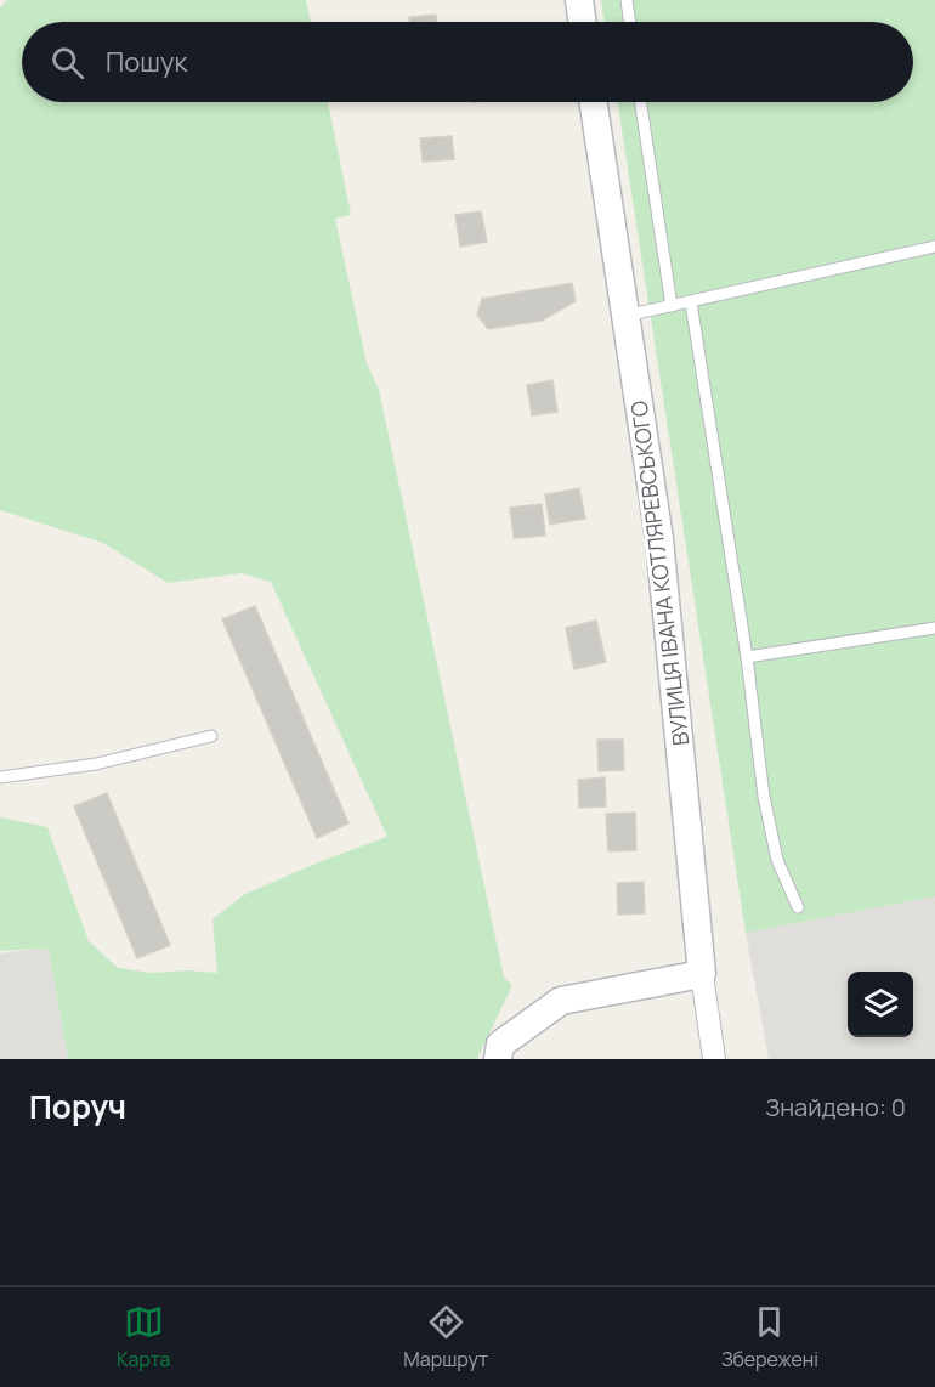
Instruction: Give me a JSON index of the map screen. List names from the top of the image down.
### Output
{
  "streets": {
    "street": ["ВУЛИЦЯ ІВАНА КОТЛЯРЕВСЬКОГО"]
  },
  "page": {
    "search": "Пошук",
    "heading": ["Поруч", "Знайдено: 0"],
    "nav": ["Карта", "Маршрут", "Збережені"]
  }
}
